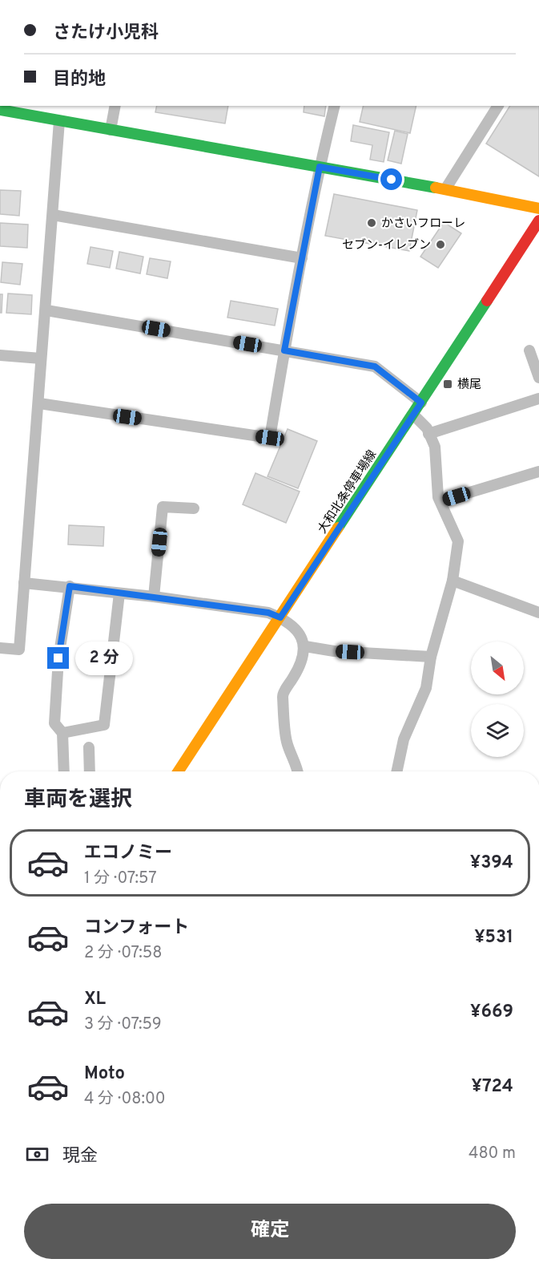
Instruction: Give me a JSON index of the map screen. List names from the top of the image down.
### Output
{
  "streets": {
    "main road": ["大和北条停車場線"]
  },
  "places": {
    "other": ["かさいフローレ", "セブン-イレブン"],
    "transit": ["横尾"]
  },
  "north": "bottom right",
  "page": {
    "banner": ["さたけ小児科", "目的地"],
    "bubble": "2 分",
    "heading": "車両を選択",
    "list": [
      {
        "name": "エコノミー",
        "note": "1 分 · 07:57",
        "value": "¥394"
      },
      {
        "name": "コンフォート",
        "note": "2 分 · 07:58",
        "value": "¥531"
      },
      {
        "name": "XL",
        "note": "3 分 · 07:59",
        "value": "¥669"
      },
      {
        "name": "Moto",
        "note": "4 分 · 08:00",
        "value": "¥724"
      }
    ],
    "pay": ["現金", "480 m"],
    "buttons": "確定"
  }
}
